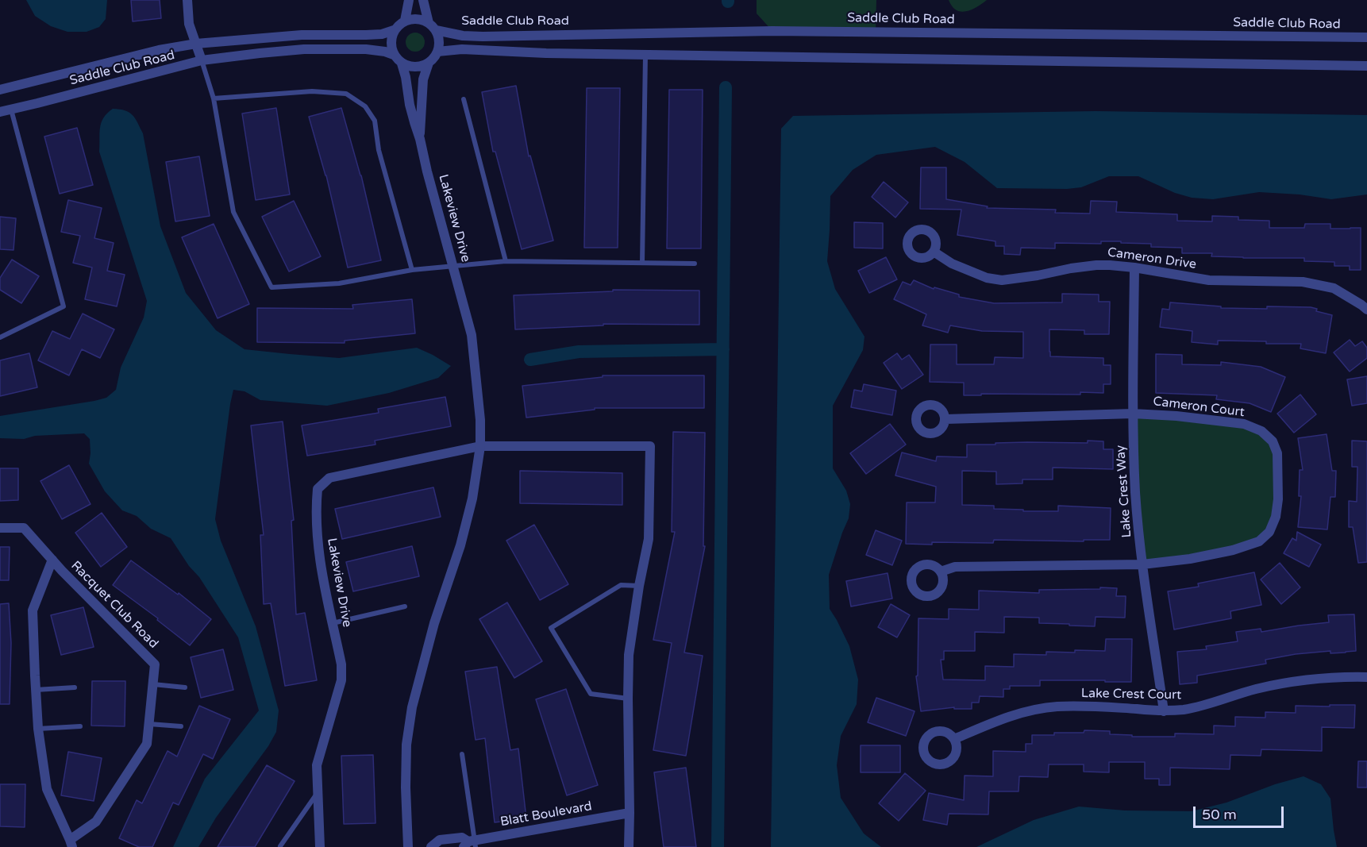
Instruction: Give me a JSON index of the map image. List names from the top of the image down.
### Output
{
  "streets": {
    "street": [
      "Saddle Club Road",
      "Lakeview Drive",
      "Cameron Drive",
      "Cameron Court",
      "Lake Crest Way",
      "Racquet Club Road",
      "Lake Crest Court",
      "Blatt Boulevard"
    ]
  },
  "crossings": [
    ["Saddle Club Road", "Lakeview Drive"],
    ["Cameron Drive", "Lake Crest Way"],
    ["Cameron Court", "Lake Crest Way"],
    ["Lake Crest Way", "Lake Crest Court"]
  ],
  "scale_bar": "50 m"
}
